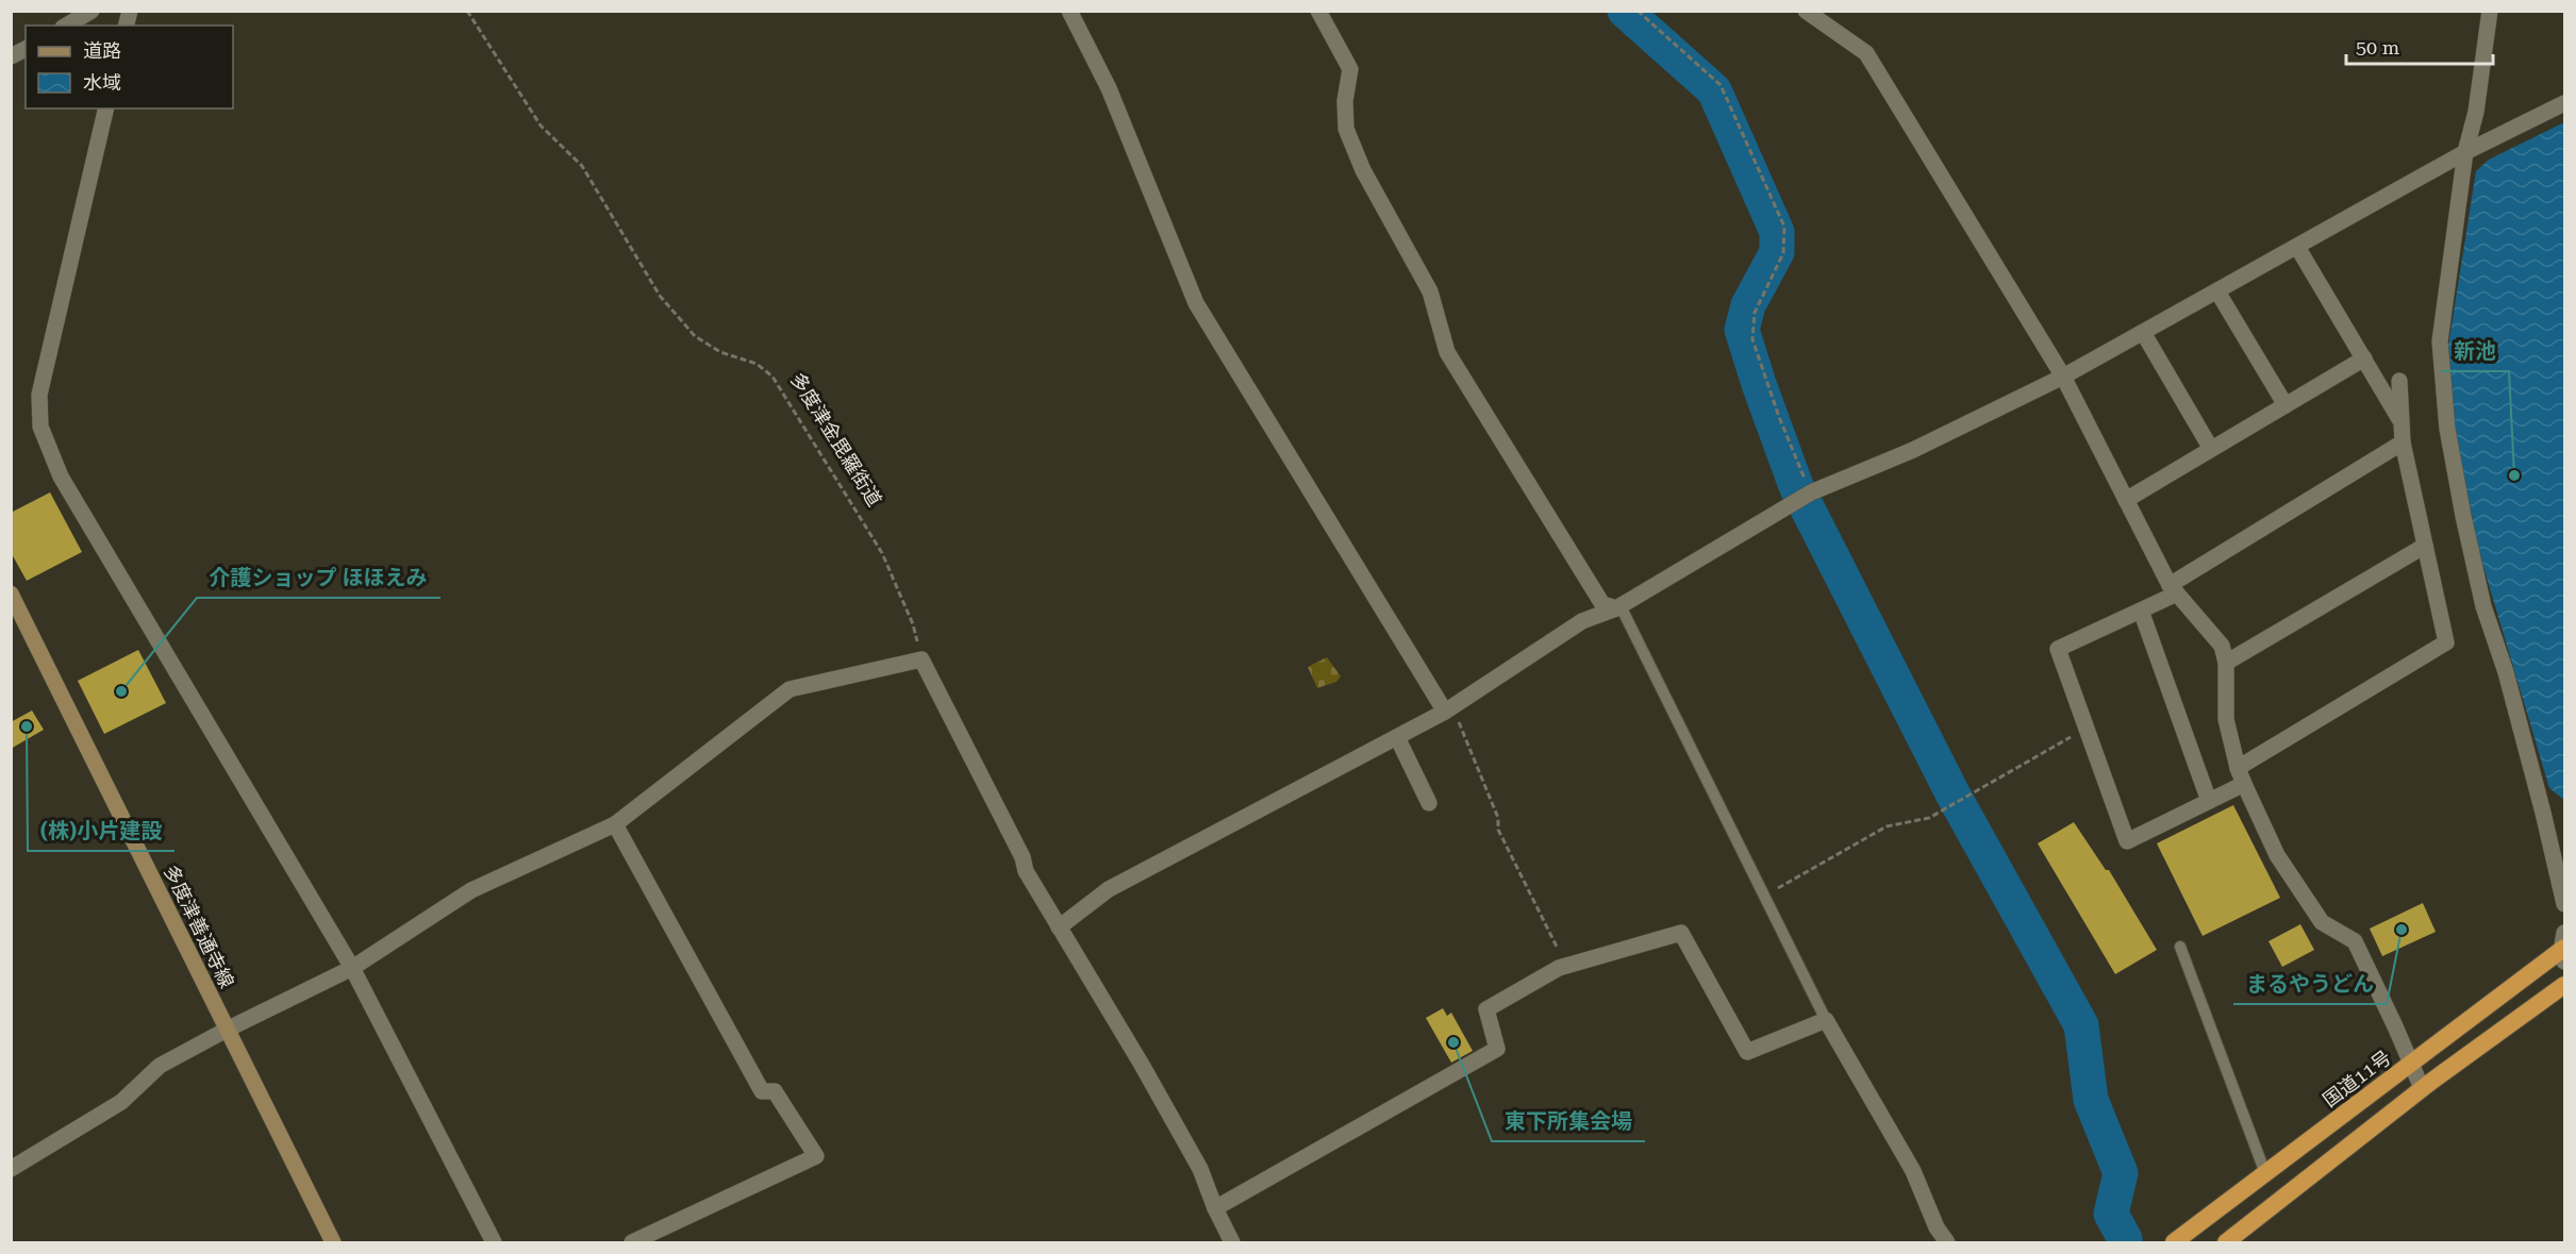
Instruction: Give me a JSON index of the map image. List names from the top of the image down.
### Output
{
  "streets": {
    "highway": ["国道11号"],
    "main road": ["多度津善通寺線"],
    "path": ["多度津金毘羅街道"]
  },
  "places": [
    "新池",
    "介護ショップ ほほえみ",
    "(株)小片建設",
    "まるやうどん",
    "東下所集会場"
  ],
  "legend": ["道路", "水域"],
  "scale_bar": "50 m"
}
